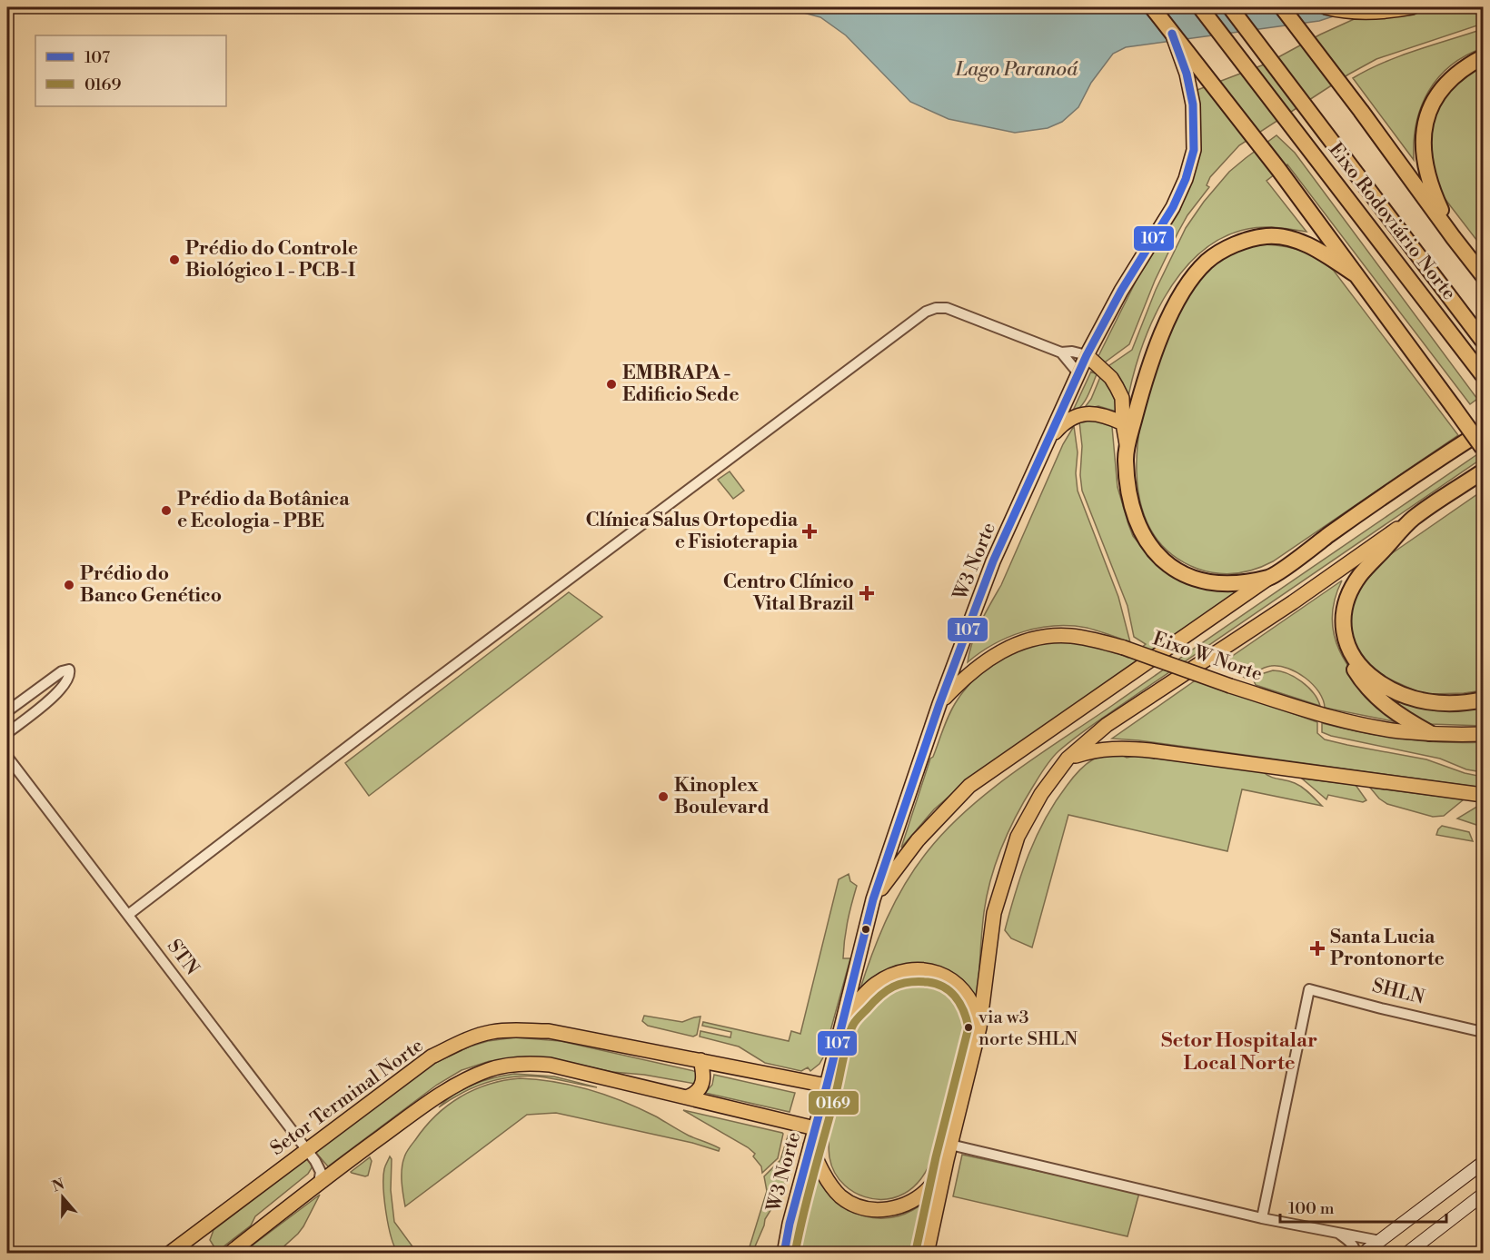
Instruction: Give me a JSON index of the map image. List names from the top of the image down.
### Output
{
  "streets": {
    "highway": ["Eixo Rodoviário Norte"],
    "main road": ["W3 Norte", "Eixo W Norte", "Setor Terminal Norte"],
    "street": ["STN", "SHLN"]
  },
  "crossings": [
    ["W3 Norte", "Eixo W Norte"],
    ["W3 Norte", "Setor Terminal Norte"],
    ["STN", "Setor Terminal Norte"]
  ],
  "districts": ["Setor Hospitalar Local Norte"],
  "water": ["Lago Paranoá"],
  "places": {
    "other": [
      "Prédio do Controle Biológico 1 - PCB-I",
      "EMBRAPA - Edificio Sede",
      "Prédio da Botânica e Ecologia - PBE",
      "Prédio do Banco Genético",
      "Kinoplex Boulevard",
      "via w3 norte SHLN"
    ],
    "health": ["Clínica Salus Ortopedia e Fisioterapia", "Centro Clínico Vital Brazil", "Santa Lucia Prontonorte"]
  },
  "lines": ["transit line 107", "transit line 0169"],
  "legend": ["107", "0169"],
  "scale_bar": "100 m",
  "north": "top"
}
